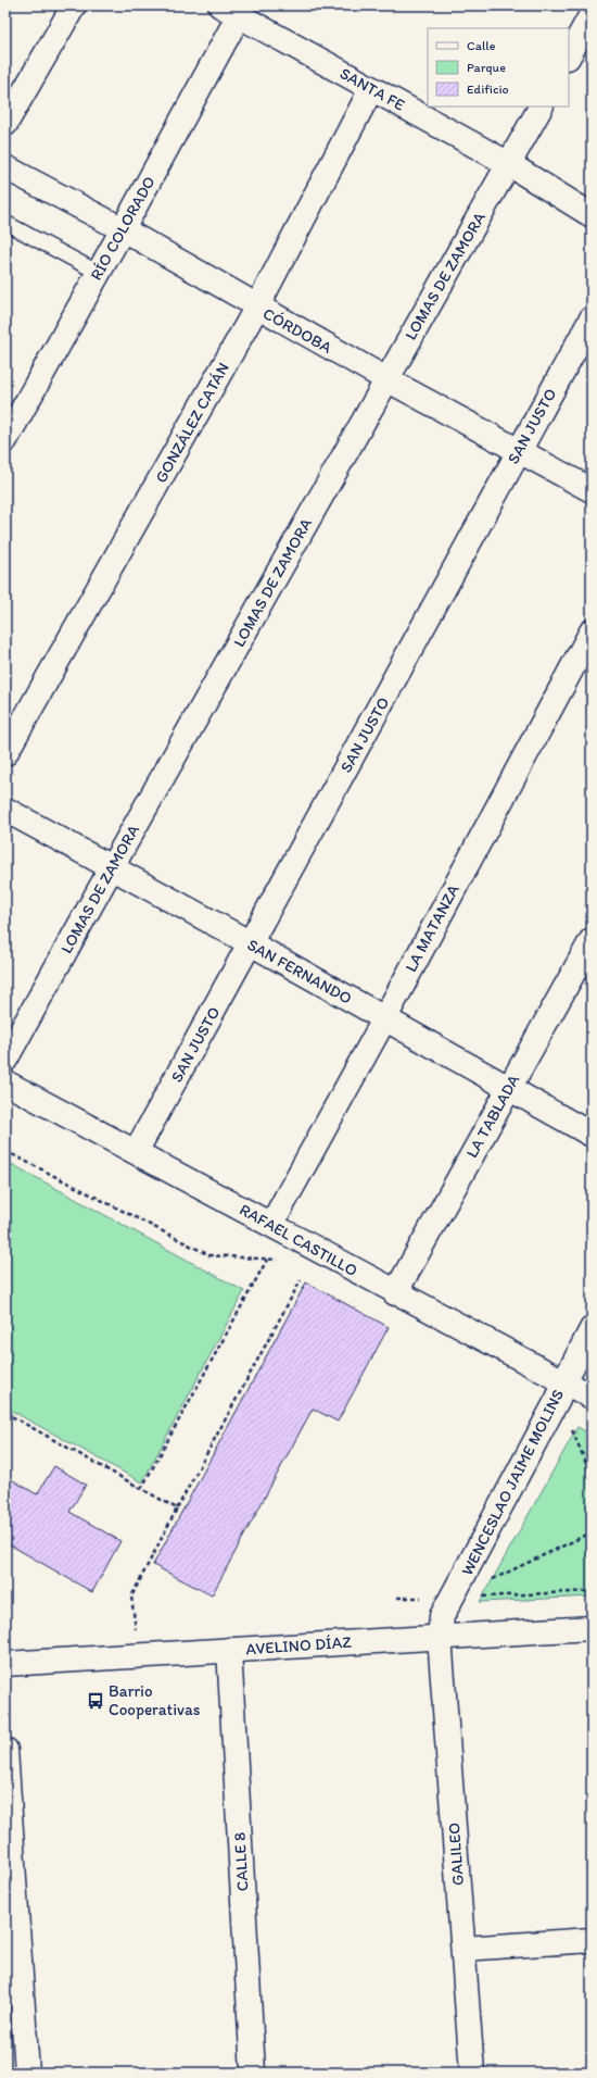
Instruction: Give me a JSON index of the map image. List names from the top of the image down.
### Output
{
  "streets": {
    "street": [
      "SANTA FE",
      "RÍO COLORADO",
      "LOMAS DE ZAMORA",
      "CÓRDOBA",
      "GONZÁLEZ CATÁN",
      "SAN JUSTO",
      "LA MATANZA",
      "SAN FERNANDO",
      "LA TABLADA",
      "RAFAEL CASTILLO",
      "WENCESLAO JAIME MOLINS",
      "AVELINO DÍAZ",
      "GALILEO",
      "CALLE 8"
    ]
  },
  "crossings": [
    ["SANTA FE", "RÍO COLORADO"],
    ["SANTA FE", "LOMAS DE ZAMORA"],
    ["SANTA FE", "GONZÁLEZ CATÁN"],
    ["RÍO COLORADO", "CÓRDOBA"],
    ["LOMAS DE ZAMORA", "CÓRDOBA"],
    ["LOMAS DE ZAMORA", "SAN FERNANDO"],
    ["CÓRDOBA", "GONZÁLEZ CATÁN"],
    ["CÓRDOBA", "SAN JUSTO"],
    ["SAN JUSTO", "SAN FERNANDO"],
    ["SAN JUSTO", "RAFAEL CASTILLO"],
    ["LA MATANZA", "SAN FERNANDO"],
    ["LA MATANZA", "RAFAEL CASTILLO"],
    ["SAN FERNANDO", "LA TABLADA"],
    ["LA TABLADA", "RAFAEL CASTILLO"],
    ["RAFAEL CASTILLO", "WENCESLAO JAIME MOLINS"],
    ["WENCESLAO JAIME MOLINS", "AVELINO DÍAZ"],
    ["WENCESLAO JAIME MOLINS", "GALILEO"],
    ["AVELINO DÍAZ", "GALILEO"],
    ["AVELINO DÍAZ", "CALLE 8"]
  ],
  "places": {
    "bus stop": ["Barrio Cooperativas"]
  },
  "legend": ["Calle", "Parque", "Edificio"]
}
